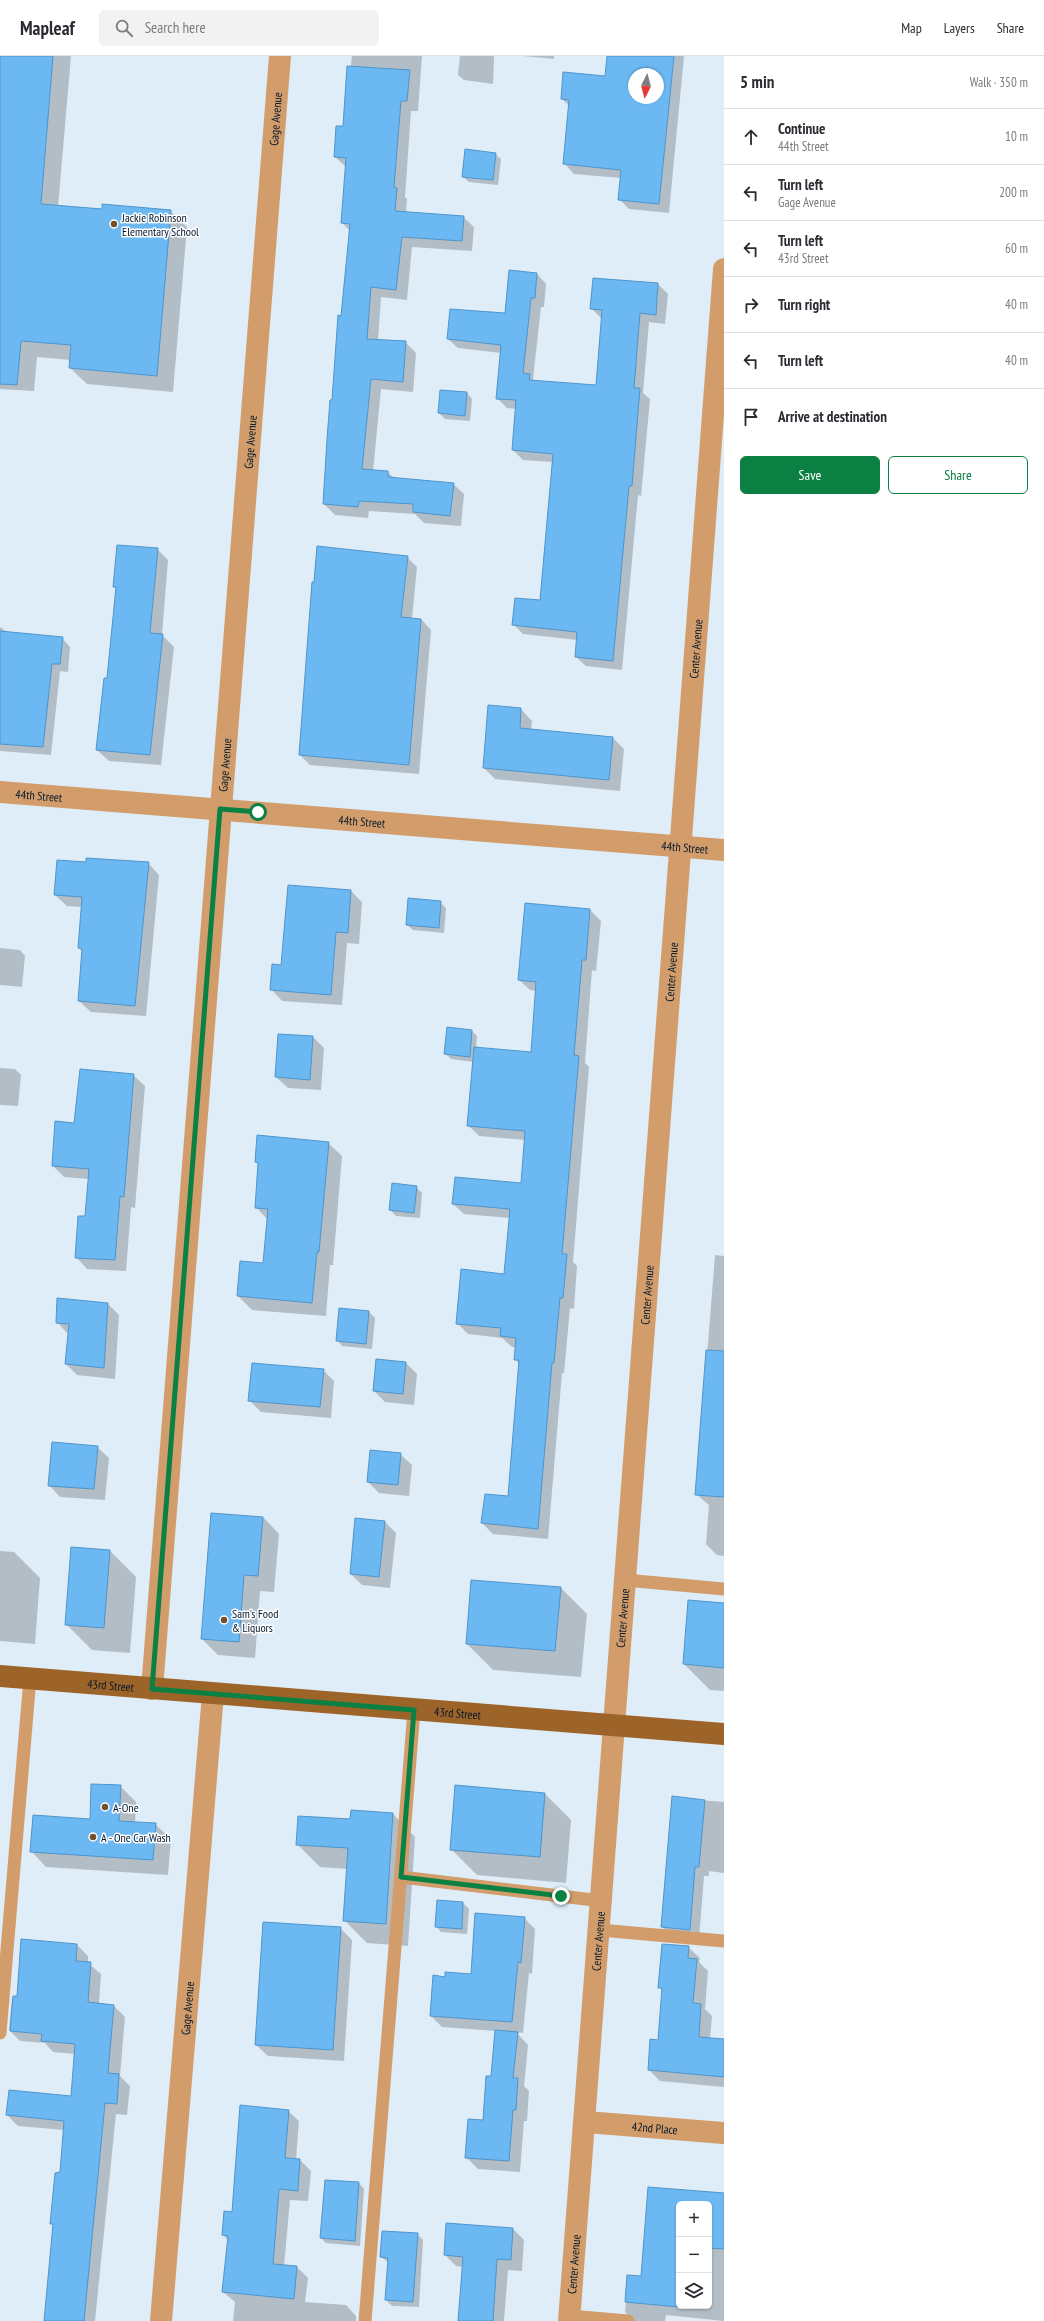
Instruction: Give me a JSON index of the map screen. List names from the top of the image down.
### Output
{
  "streets": {
    "main road": ["43rd Street"],
    "street": [
      "Gage Avenue",
      "Center Avenue",
      "44th Street",
      "42nd Place"
    ]
  },
  "crossings": [
    ["Gage Avenue", "44th Street"],
    ["Gage Avenue", "43rd Street"],
    ["Center Avenue", "44th Street"],
    ["Center Avenue", "43rd Street"],
    ["Center Avenue", "42nd Place"]
  ],
  "places": [
    "Jackie Robinson Elementary School",
    "Sam's Food & Liquors",
    "A-One",
    "A - One Car Wash"
  ],
  "north": "bottom",
  "page": {
    "header": "Mapleaf",
    "search": "Search here",
    "nav": ["Map", "Layers", "Share"],
    "heading": ["5 min", "Walk · 350 m"],
    "list": [
      ["Continue", "44th Street", "10 m"],
      ["Turn left", "Gage Avenue", "200 m"],
      ["Turn left", "43rd Street", "60 m"],
      ["Turn right", "40 m"],
      ["Turn left", "40 m"],
      "Arrive at destination"
    ],
    "buttons": ["Save", "Share"],
    "map_buttons": ["+", "−"]
  }
}
